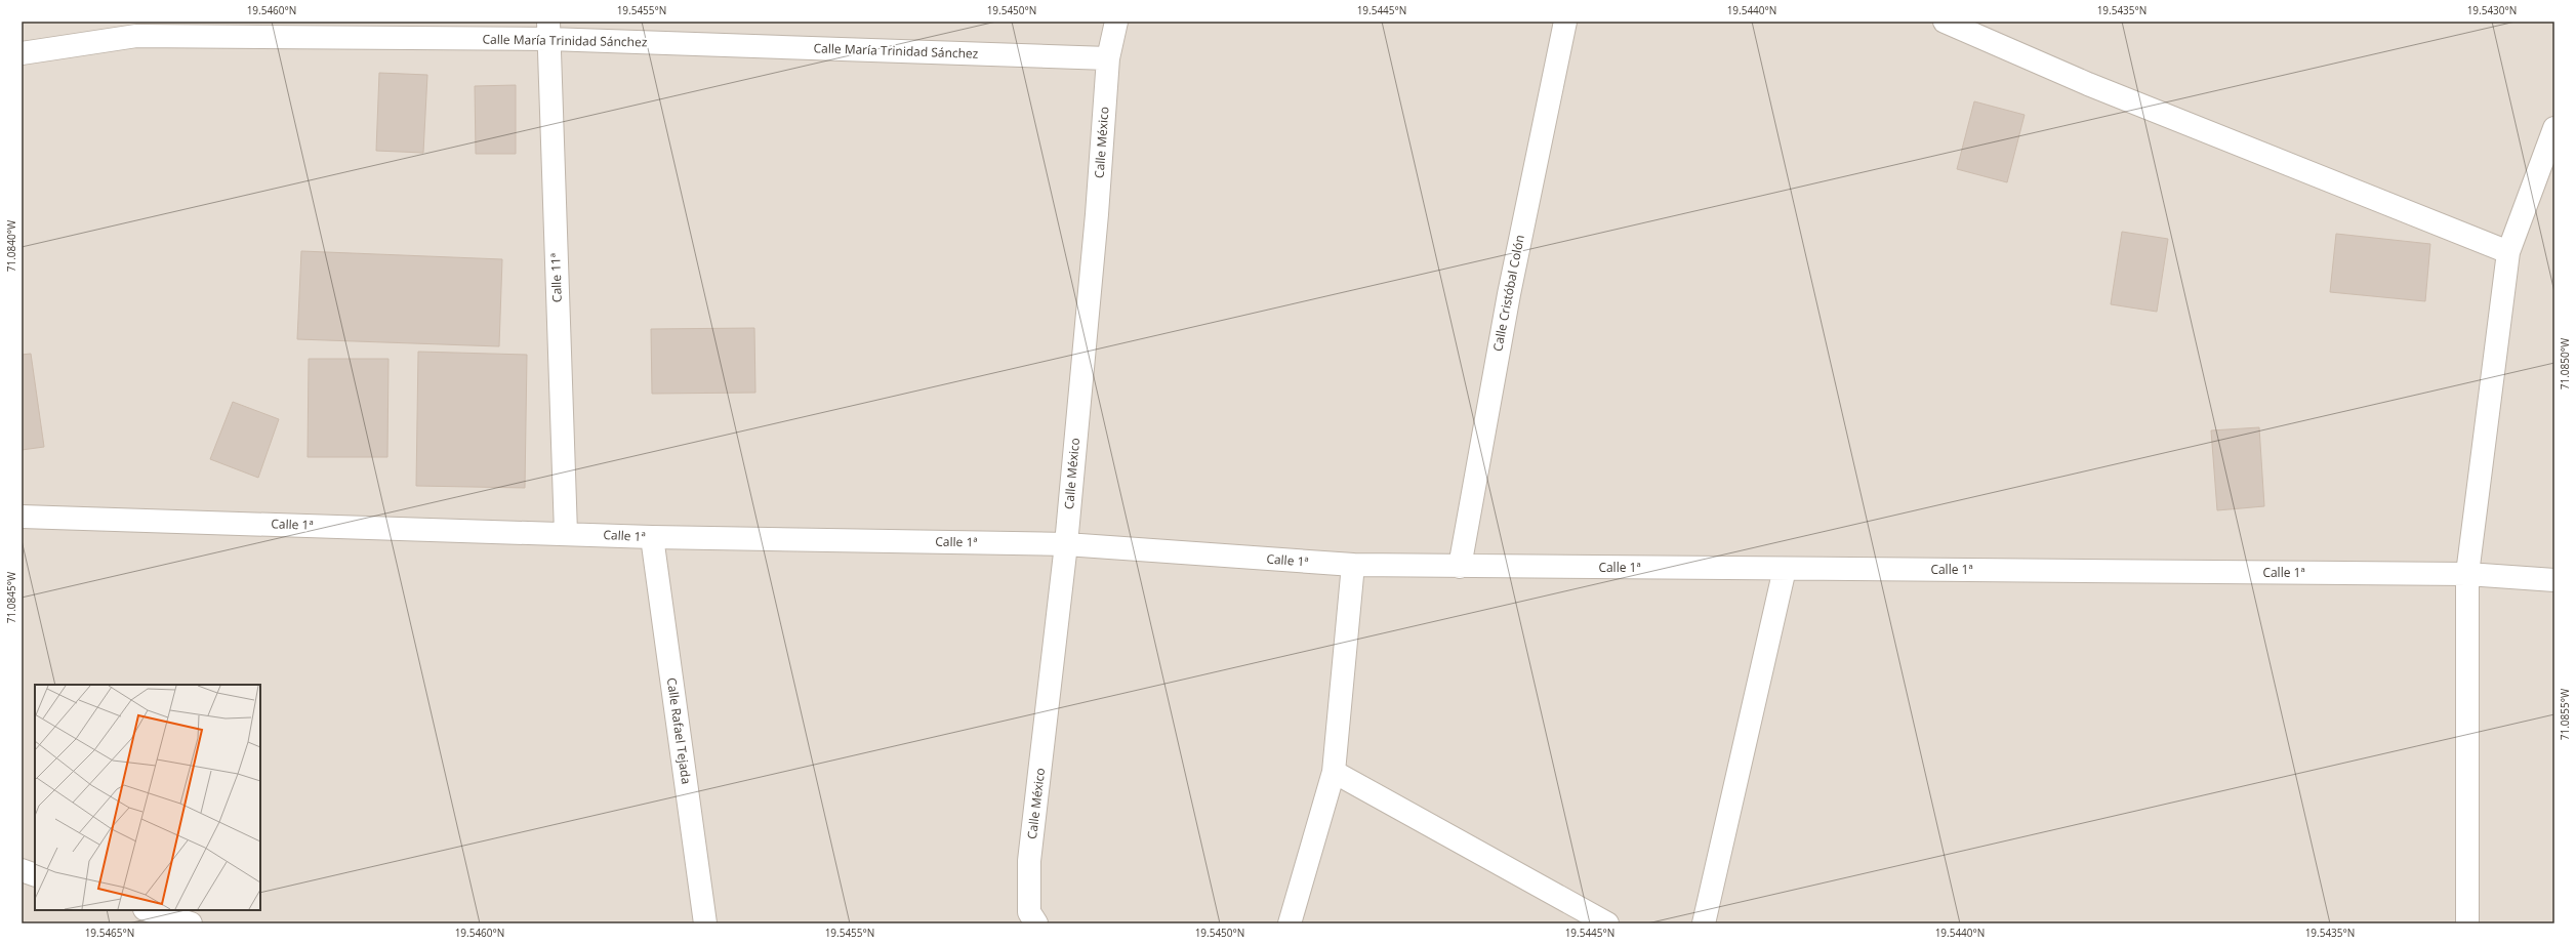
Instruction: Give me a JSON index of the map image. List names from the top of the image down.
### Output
{
  "streets": {
    "street": [
      "Calle María Trinidad Sánchez",
      "Calle México",
      "Calle 11ª",
      "Calle Cristóbal Colón",
      "Calle 1ª",
      "Calle Rafael Tejada"
    ]
  },
  "crossings": [
    ["Calle María Trinidad Sánchez", "Calle México"],
    ["Calle María Trinidad Sánchez", "Calle 11ª"],
    ["Calle México", "Calle 1ª"],
    ["Calle 11ª", "Calle 1ª"],
    ["Calle Cristóbal Colón", "Calle 1ª"],
    ["Calle 1ª", "Calle Rafael Tejada"]
  ],
  "coordinates": [
    "19.5460°N",
    "19.5455°N",
    "19.5450°N",
    "19.5445°N",
    "19.5440°N",
    "19.5435°N",
    "19.5430°N",
    "71.0840°W",
    "71.0850°W",
    "71.0845°W",
    "71.0855°W",
    "19.5465°N"
  ]
}
